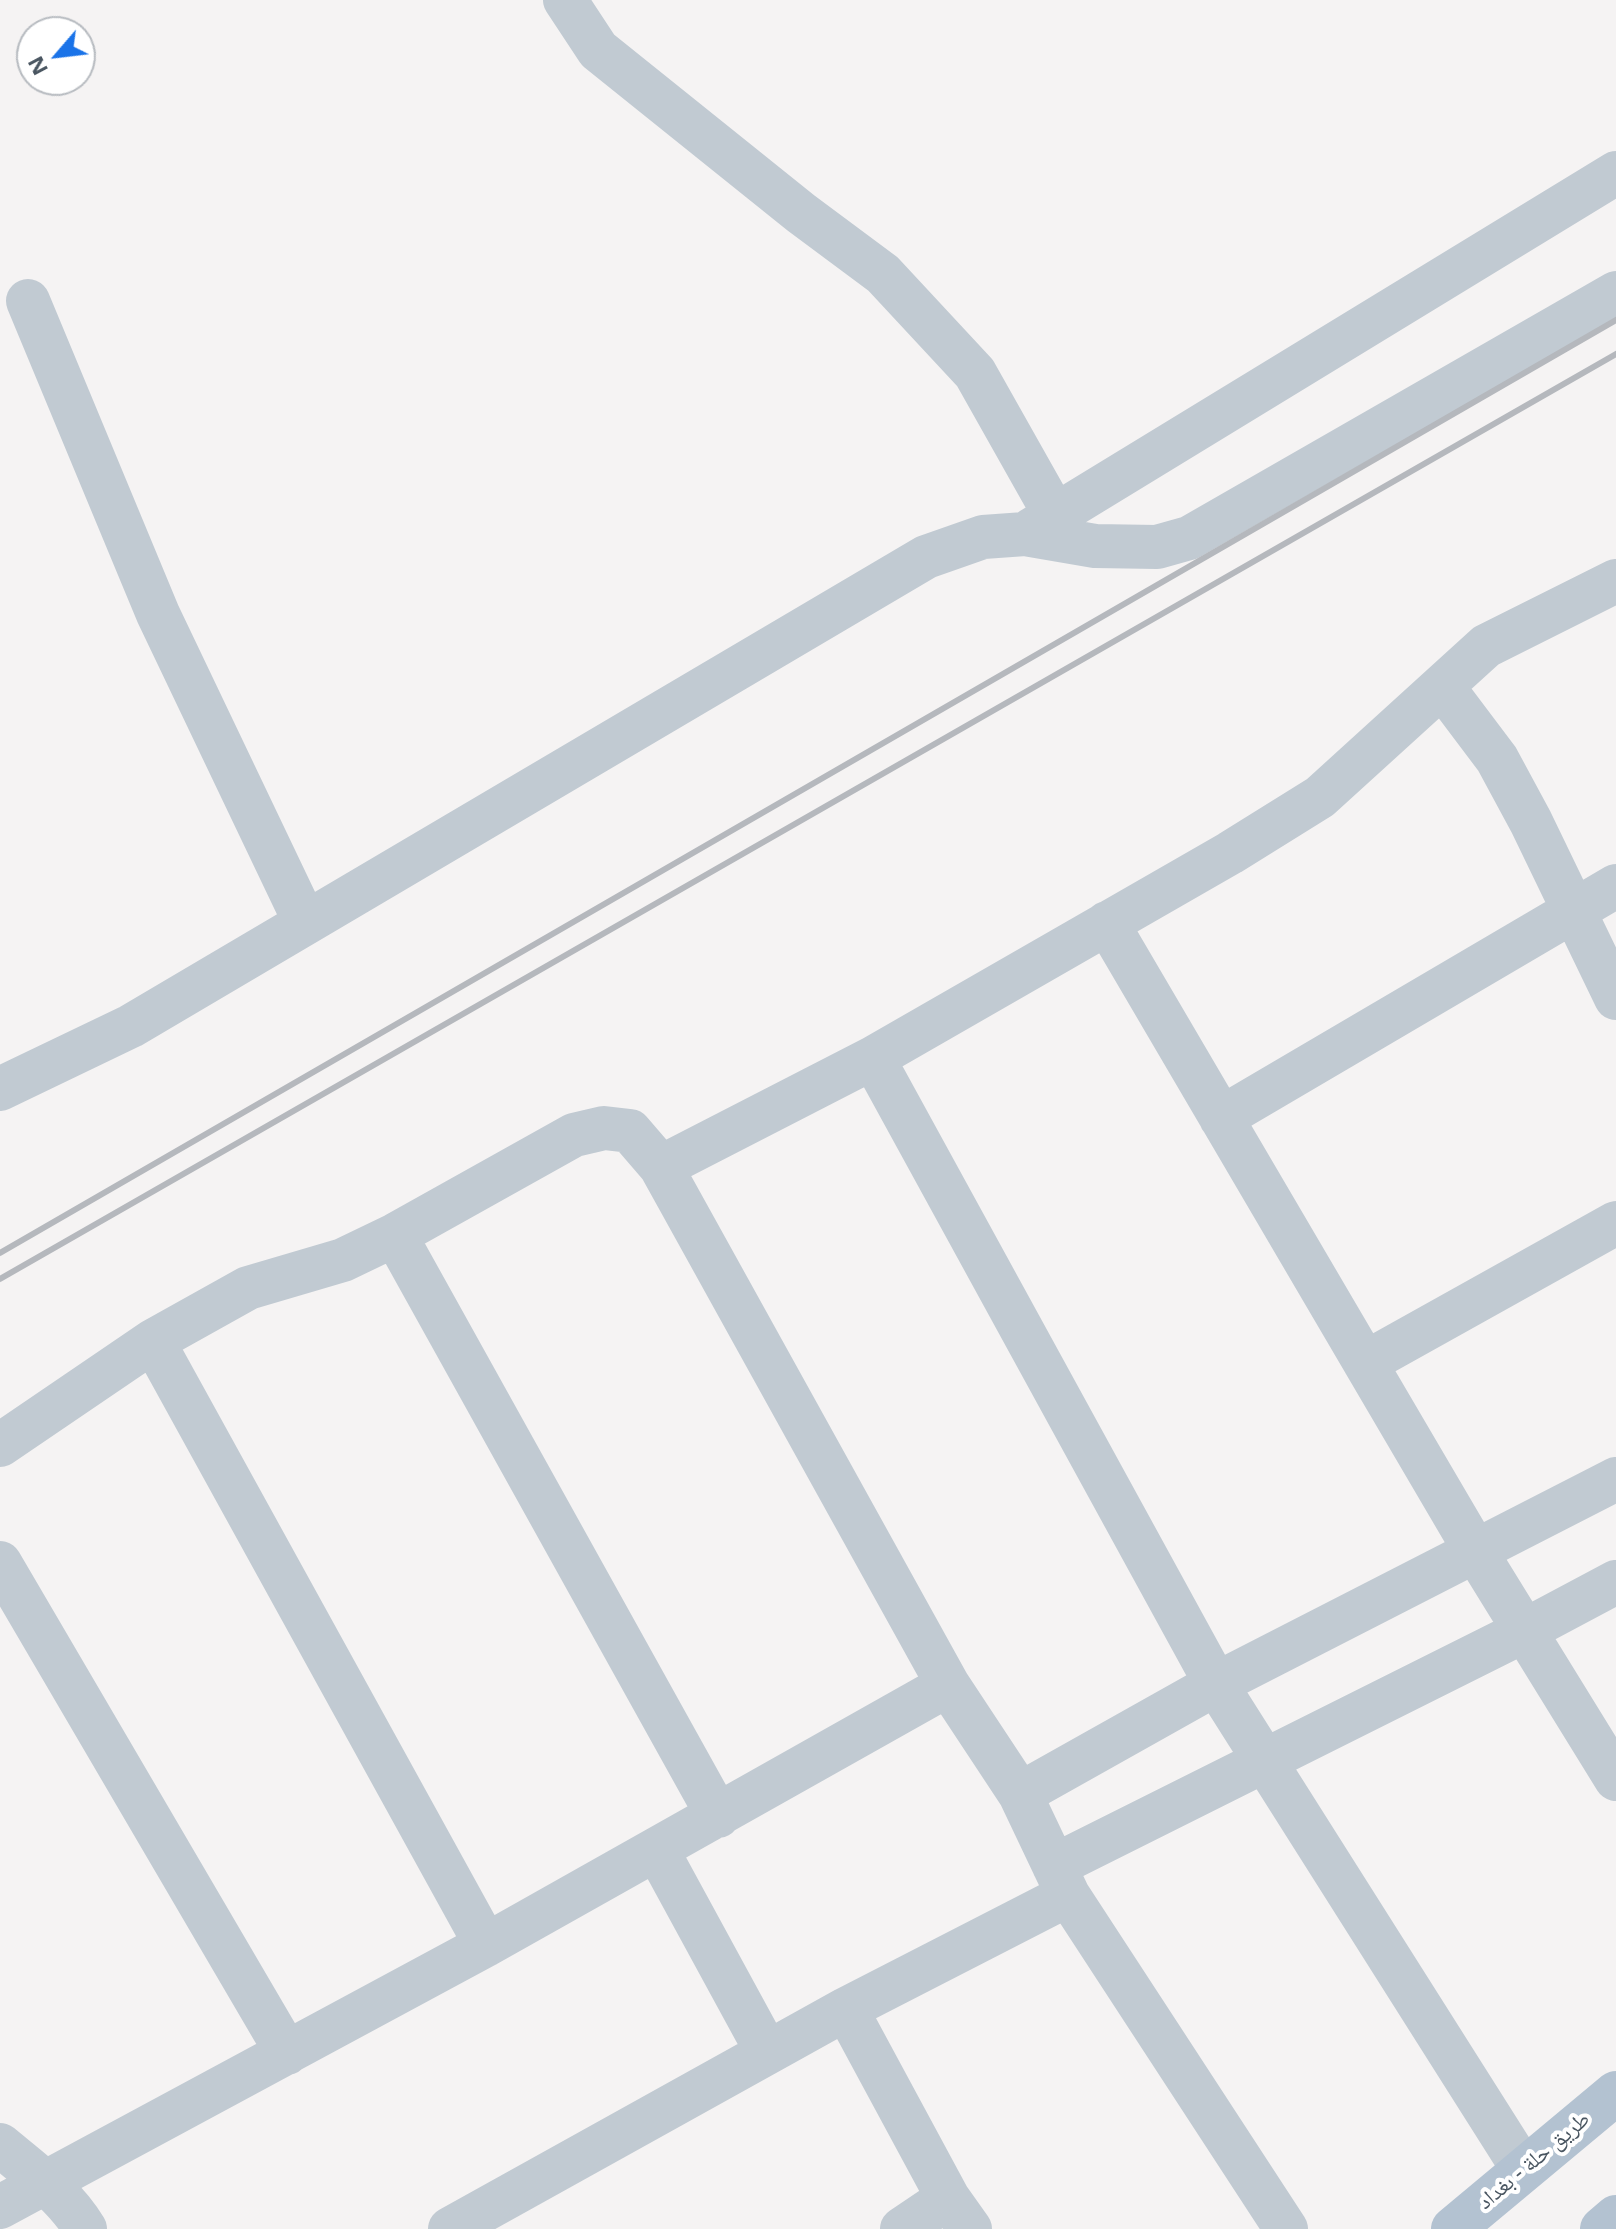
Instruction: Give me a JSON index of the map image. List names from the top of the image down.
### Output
{
  "streets": {
    "main road": ["طريق حلة - بغداد"]
  },
  "north": "bottom left"
}
